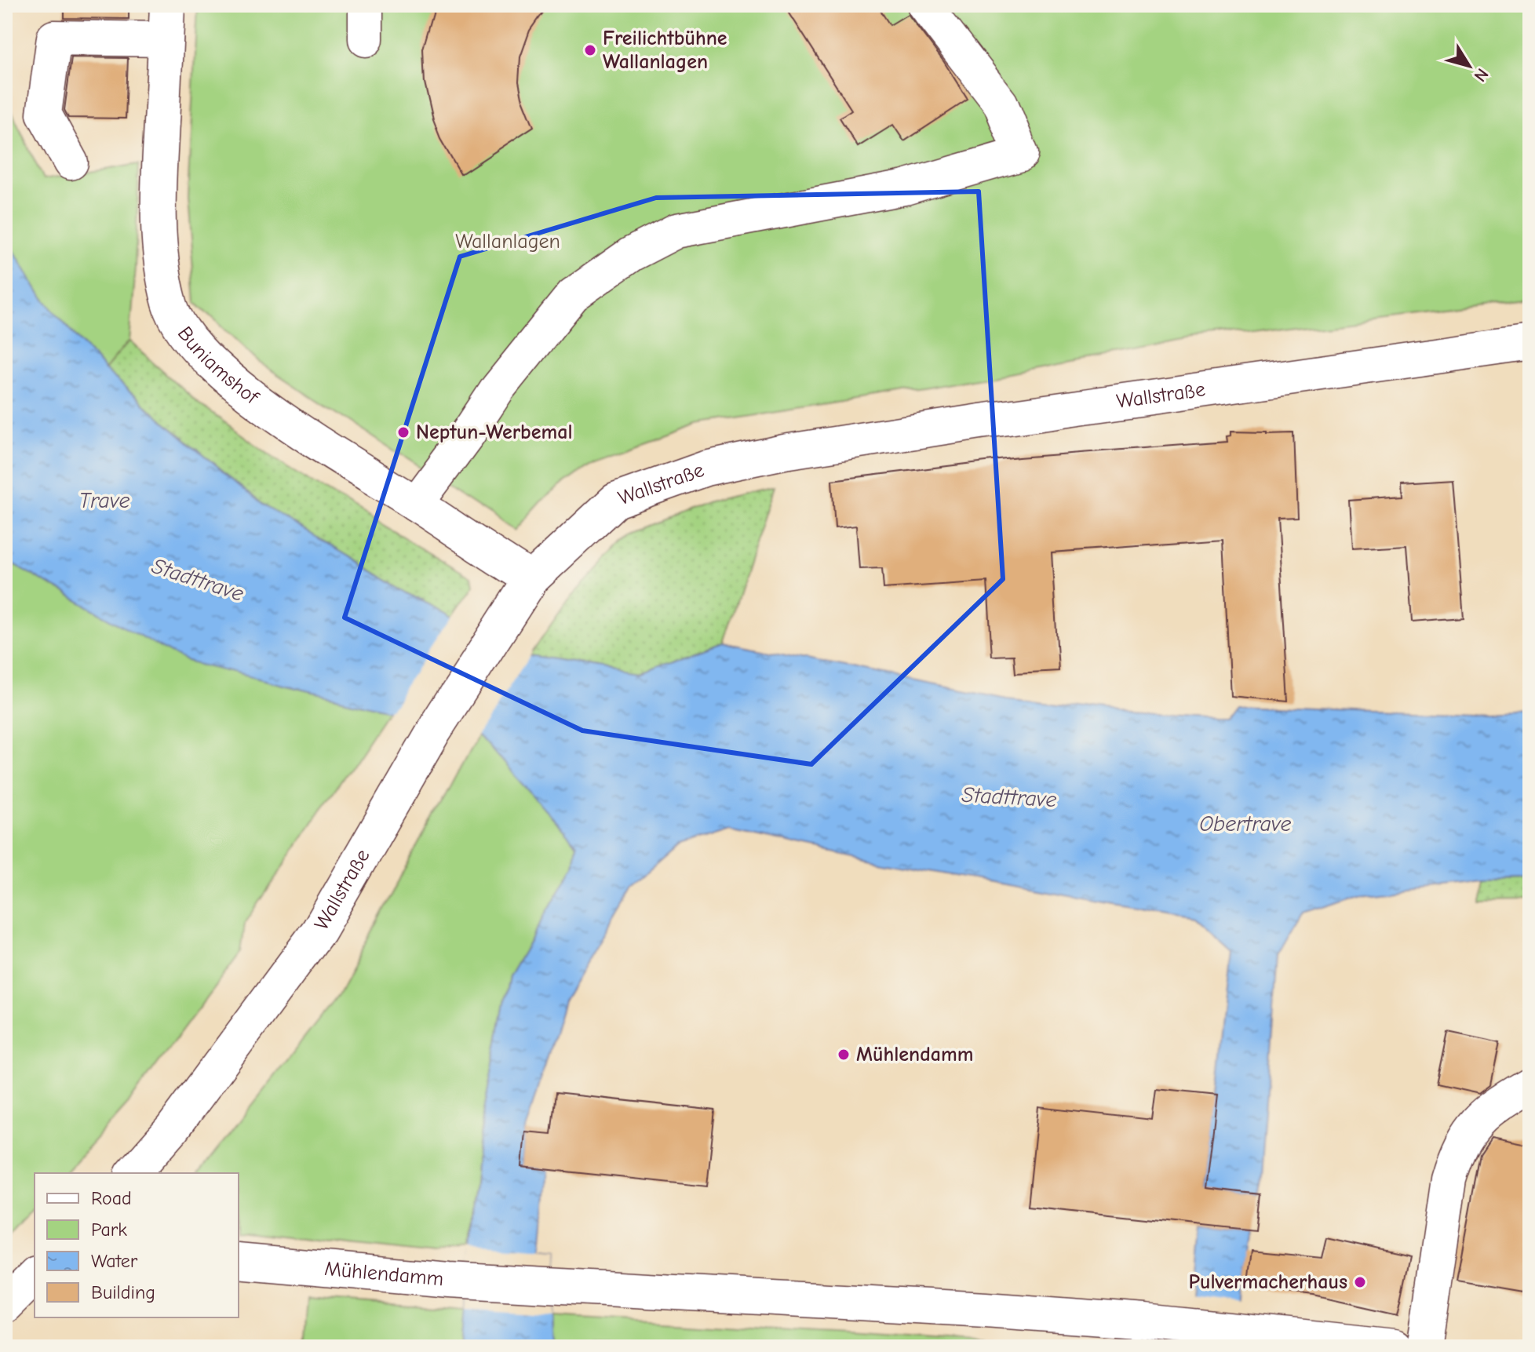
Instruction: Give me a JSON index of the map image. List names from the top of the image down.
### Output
{
  "streets": {
    "main road": ["Buniamshof", "Wallstraße", "Mühlendamm"]
  },
  "crossings": [
    ["Buniamshof", "Wallstraße"]
  ],
  "water": ["Trave", "Stadttrave", "Obertrave"],
  "parks": ["Wallanlagen"],
  "places": [
    "Freilichtbühne Wallanlagen",
    "Neptun-Werbemal",
    "Mühlendamm",
    "Pulvermacherhaus"
  ],
  "legend": [
    "Road",
    "Park",
    "Water",
    "Building"
  ],
  "north": "bottom right"
}
